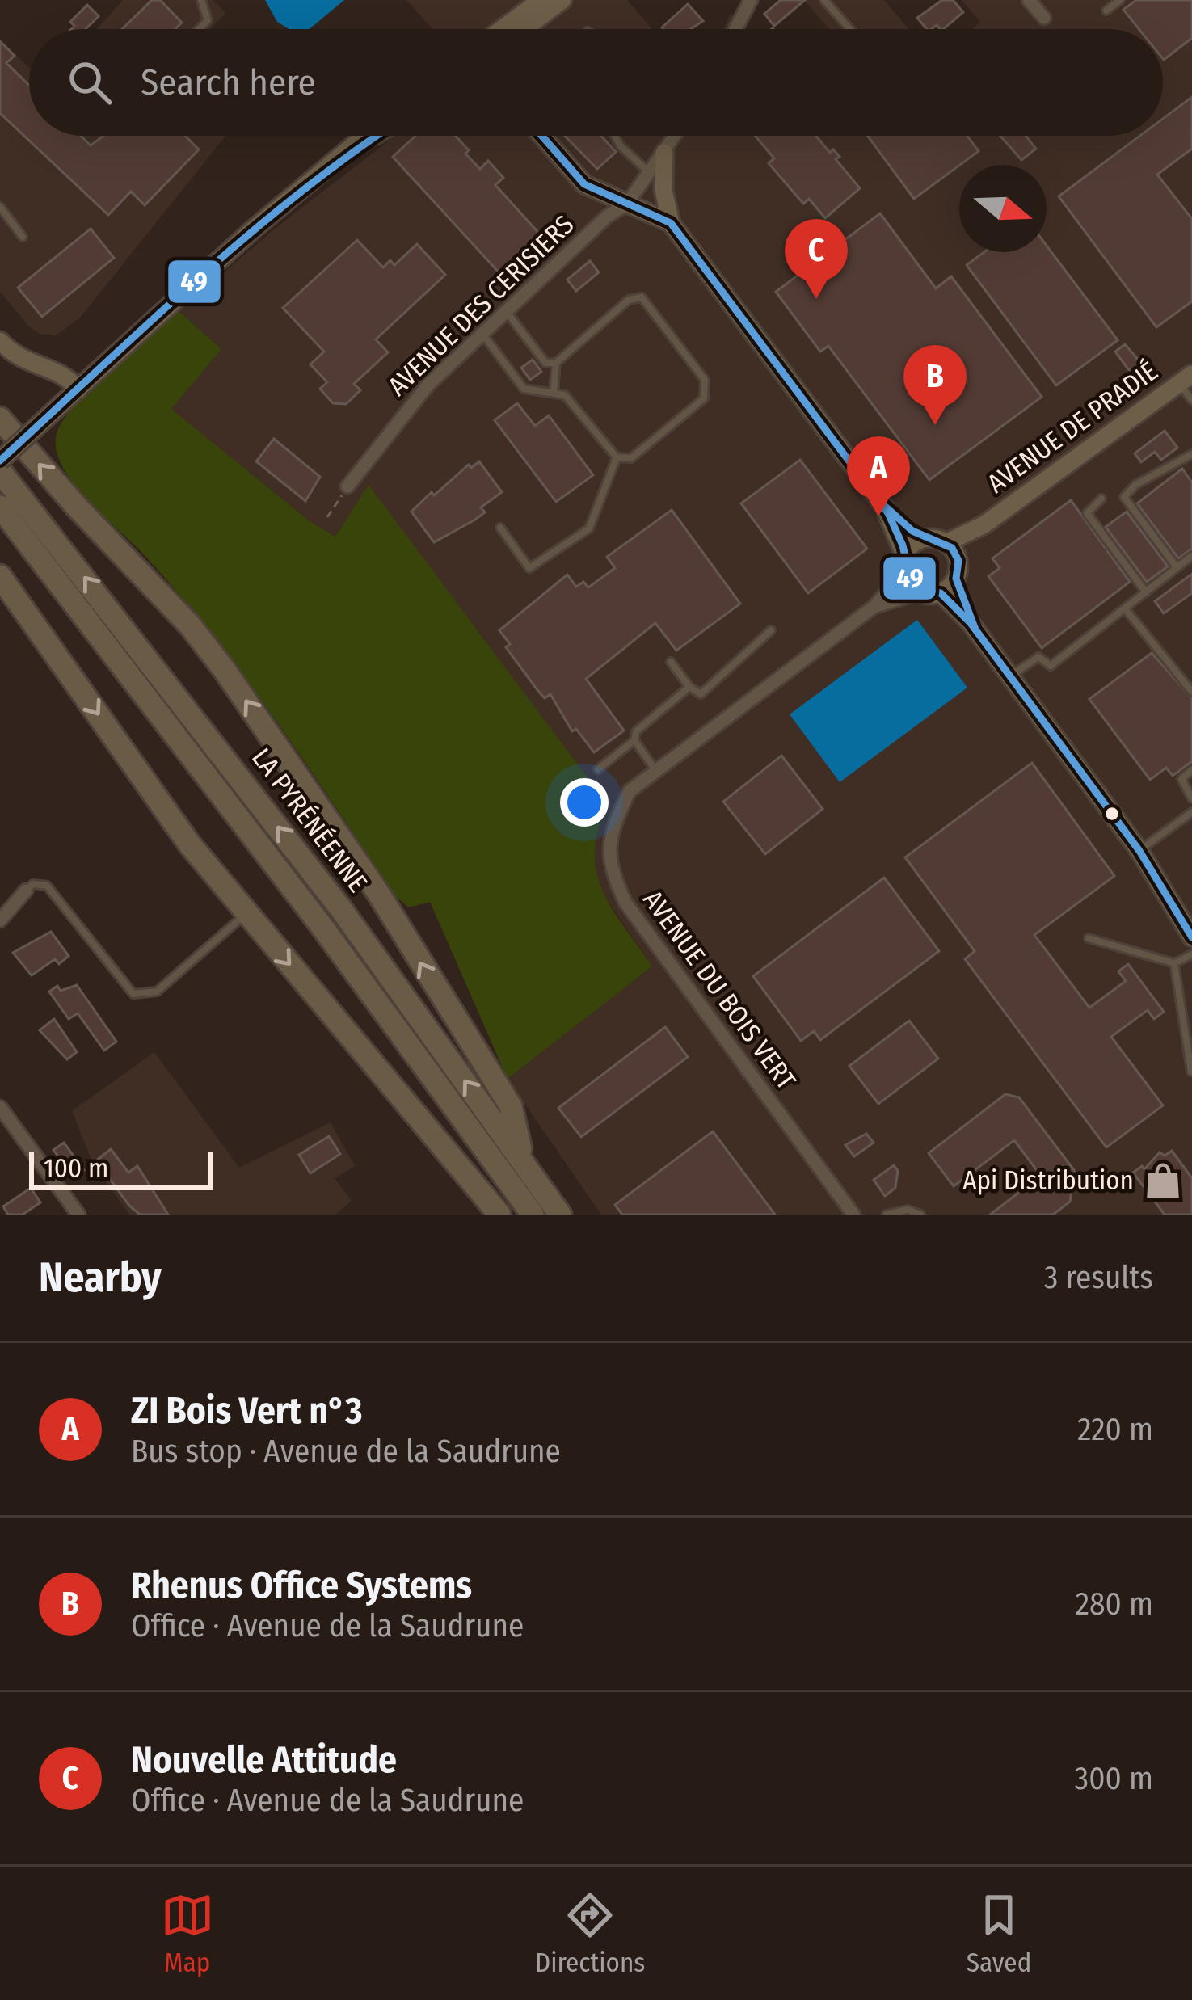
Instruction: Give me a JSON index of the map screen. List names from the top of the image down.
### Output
{
  "streets": {
    "highway": ["LA PYRÉNÉENNE"],
    "street": ["AVENUE DES CERISIERS", "AVENUE DE PRADIÉ", "AVENUE DU BOIS VERT"]
  },
  "crossings": [
    ["AVENUE DE PRADIÉ", "AVENUE DU BOIS VERT"]
  ],
  "places": {
    "shop": ["Api Distribution"]
  },
  "lines": ["transit line 49"],
  "scale_bar": "100 m",
  "north": "right",
  "page": {
    "search": "Search here",
    "pins": ["C", "B", "A"],
    "scale": "100 m",
    "heading": ["Nearby", "3 results"],
    "list": [
      {
        "mark": "A",
        "name": "ZI Bois Vert n°3",
        "note": "Bus stop · Avenue de la Saudrune",
        "value": "220 m"
      },
      {
        "mark": "B",
        "name": "Rhenus Office Systems",
        "note": "Office · Avenue de la Saudrune",
        "value": "280 m"
      },
      {
        "mark": "C",
        "name": "Nouvelle Attitude",
        "note": "Office · Avenue de la Saudrune",
        "value": "300 m"
      }
    ],
    "nav": ["Map", "Directions", "Saved"]
  }
}
